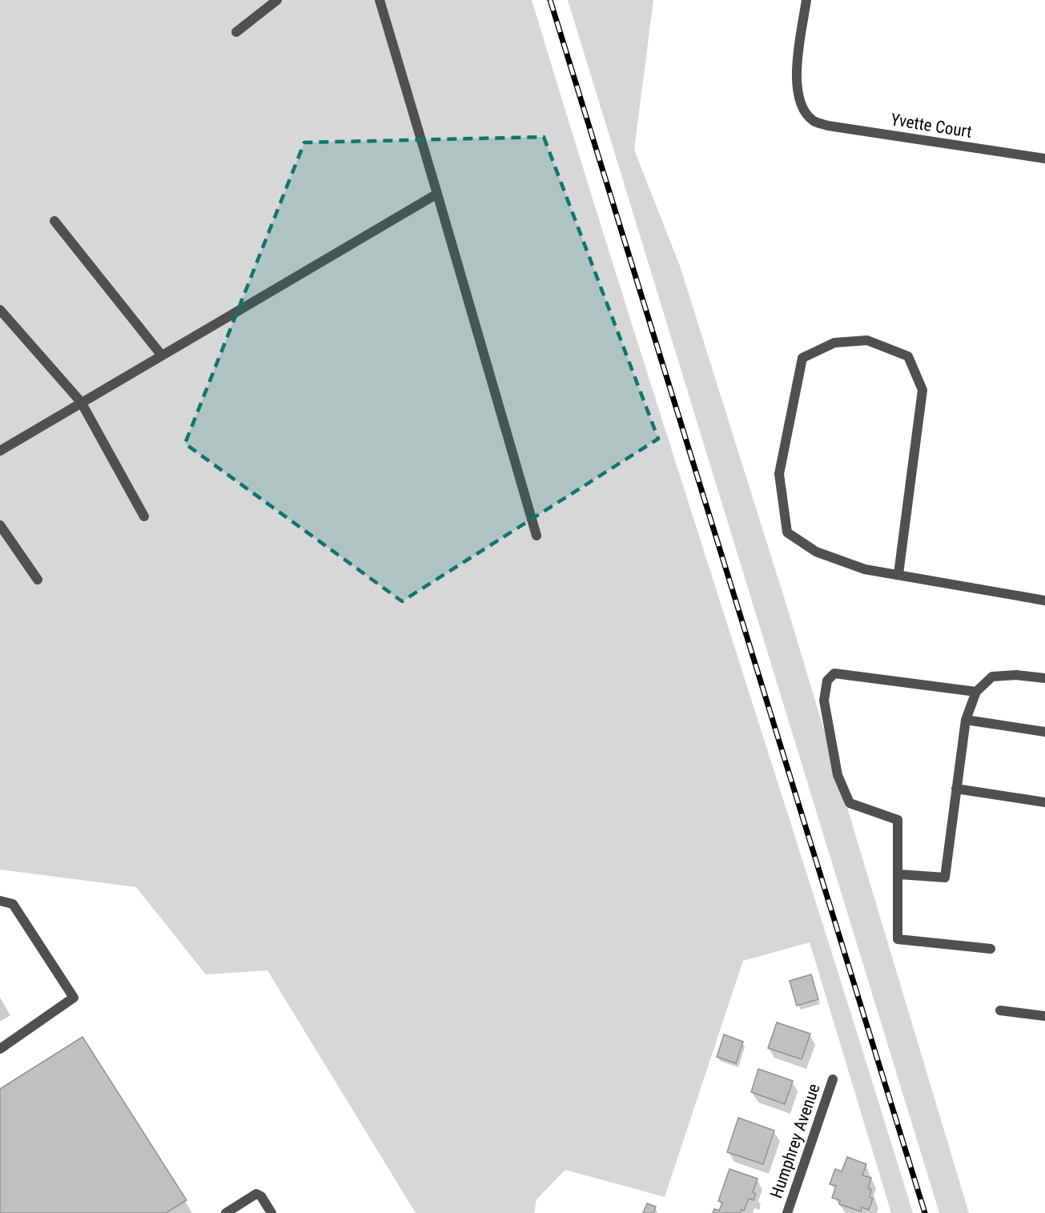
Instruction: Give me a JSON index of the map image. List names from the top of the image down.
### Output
{
  "streets": {
    "street": ["Yvette Court", "Humphrey Avenue"]
  }
}
